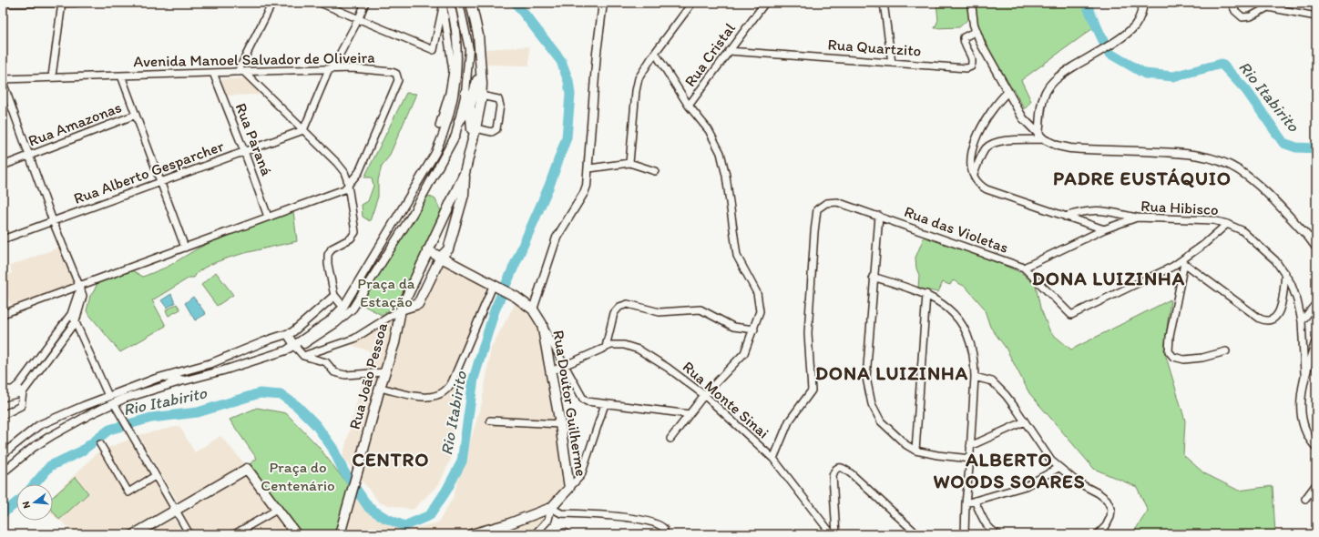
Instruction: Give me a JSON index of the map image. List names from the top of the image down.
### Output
{
  "streets": {
    "main road": ["Rua João Pessoa", "Rua Doutor Guilherme"],
    "street": [
      "Rua Quartzito",
      "Rua Cristal",
      "Avenida Manoel Salvador de Oliveira",
      "Rua Amazonas",
      "Rua Paraná",
      "Rua Alberto Gesparcher",
      "Rua Hibisco",
      "Rua das Violetas",
      "Rua Monte Sinai"
    ]
  },
  "crossings": [
    ["Rua Quartzito", "Rua Cristal"],
    ["Avenida Manoel Salvador de Oliveira", "Rua Paraná"],
    ["Rua Paraná", "Rua Alberto Gesparcher"],
    ["Rua Hibisco", "Rua das Violetas"],
    ["Rua das Violetas", "Rua Monte Sinai"],
    ["Rua Monte Sinai", "Rua Doutor Guilherme"]
  ],
  "districts": [
    "PADRE EUSTÁQUIO",
    "DONA LUIZINHA",
    "DONA LUIZINHA",
    "CENTRO",
    "ALBERTO WOODS SOARES"
  ],
  "water": ["Rio Itabirito"],
  "parks": ["Praça da Estação", "Praça do Centenário"],
  "north": "left"
}
